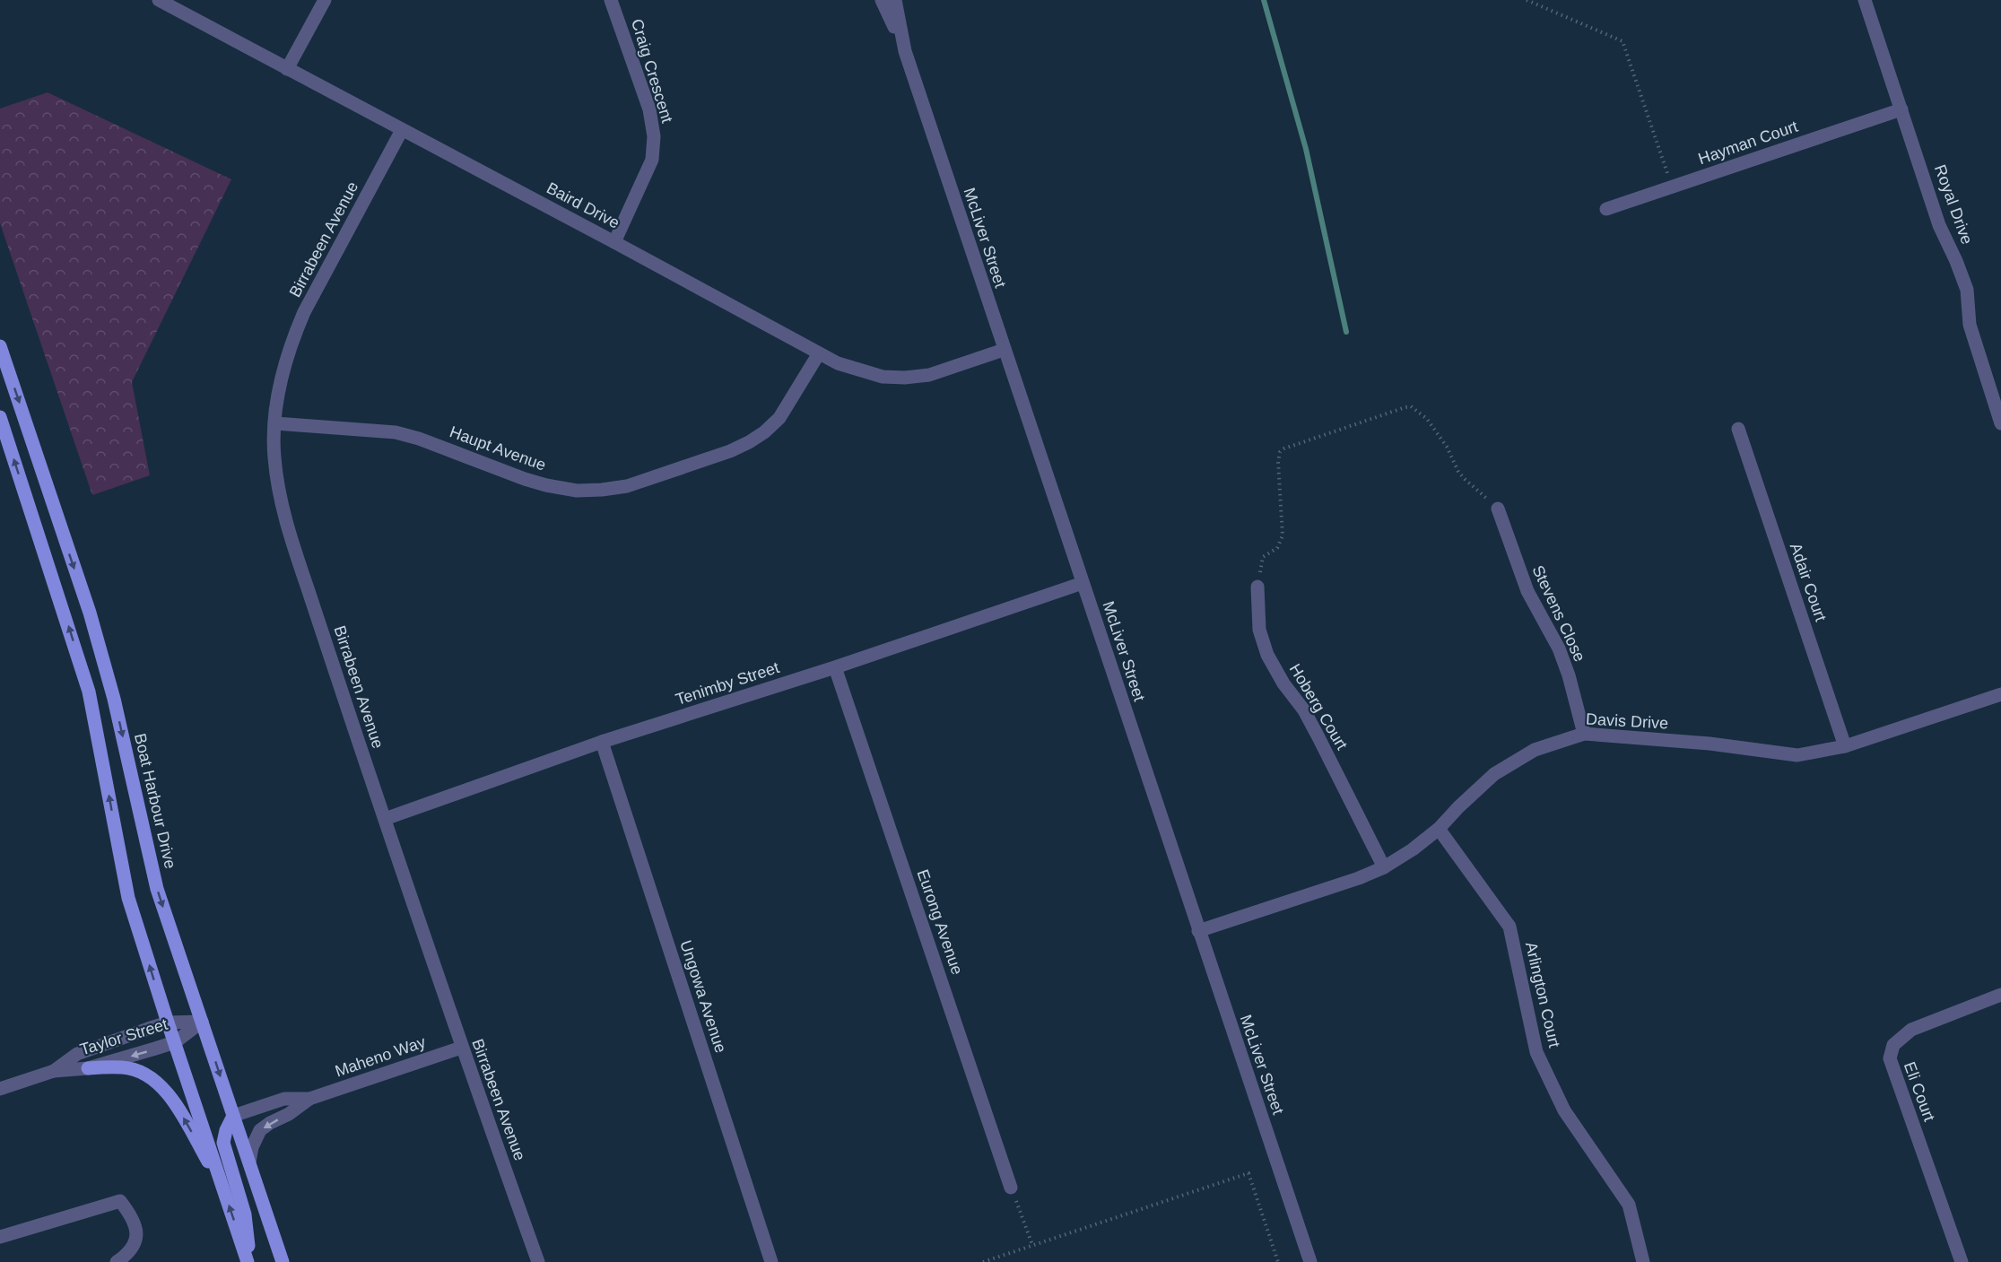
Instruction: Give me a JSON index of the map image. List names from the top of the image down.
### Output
{
  "streets": {
    "main road": ["Boat Harbour Drive"],
    "street": [
      "Craig Crescent",
      "Hayman Court",
      "Royal Drive",
      "Baird Drive",
      "McLiver Street",
      "Birrabeen Avenue",
      "Haupt Avenue",
      "Adair Court",
      "Stevens Close",
      "Tenimby Street",
      "Hoberg Court",
      "Davis Drive",
      "Eurong Avenue",
      "Arlington Court",
      "Ungowa Avenue",
      "Taylor Street",
      "Maheno Way",
      "Eli Court"
    ]
  },
  "crossings": [
    ["Craig Crescent", "Baird Drive"],
    ["Hayman Court", "Royal Drive"],
    ["Baird Drive", "McLiver Street"],
    ["Baird Drive", "Birrabeen Avenue"],
    ["Baird Drive", "Haupt Avenue"],
    ["McLiver Street", "Tenimby Street"],
    ["McLiver Street", "Davis Drive"],
    ["Birrabeen Avenue", "Haupt Avenue"],
    ["Birrabeen Avenue", "Tenimby Street"],
    ["Birrabeen Avenue", "Maheno Way"],
    ["Adair Court", "Davis Drive"],
    ["Stevens Close", "Davis Drive"],
    ["Tenimby Street", "Eurong Avenue"],
    ["Tenimby Street", "Ungowa Avenue"],
    ["Hoberg Court", "Davis Drive"],
    ["Davis Drive", "Arlington Court"],
    ["Boat Harbour Drive", "Taylor Street"],
    ["Boat Harbour Drive", "Maheno Way"]
  ]
}
